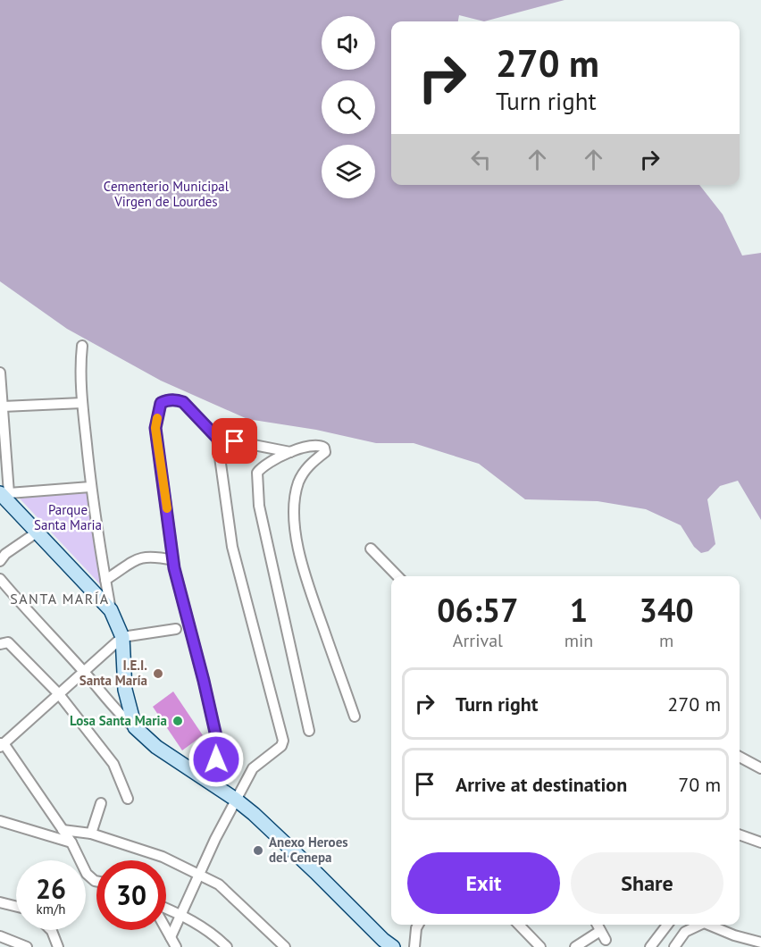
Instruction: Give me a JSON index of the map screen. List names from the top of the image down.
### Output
{
  "districts": ["SANTA MARÍA"],
  "parks": ["Cementerio Municipal Virgen de Lourdes", "Parque Santa Maria"],
  "places": ["I.E.I. Santa María", "Losa Santa Maria", "Anexo Heroes del Cenepa"],
  "page": {
    "turn": ["270 m", "Turn right"],
    "eta": [
      "06:57",
      "Arrival",
      "1",
      "min",
      "340",
      "m"
    ],
    "list": [
      {
        "name": "Turn right",
        "value": "270 m"
      },
      {
        "name": "Arrive at destination",
        "value": "70 m"
      }
    ],
    "buttons": ["Exit", "Share"],
    "speed": "26 km/h",
    "limit": "30"
  }
}
